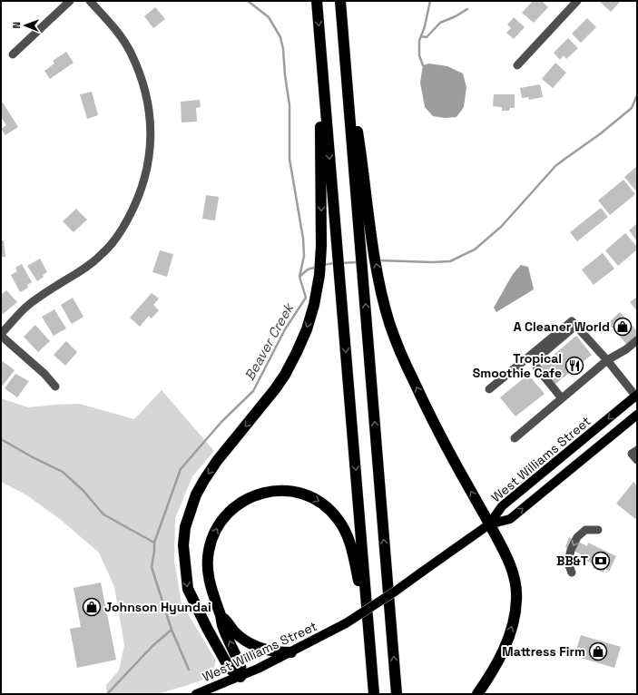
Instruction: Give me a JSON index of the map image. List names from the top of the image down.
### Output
{
  "streets": {
    "main road": ["West Williams Street"]
  },
  "water": ["Beaver Creek"],
  "places": {
    "shop": ["A Cleaner World", "Johnson Hyundai", "Mattress Firm"],
    "restaurant": ["Tropical Smoothie Cafe"],
    "bank": ["BB&T"]
  },
  "north": "left"
}
